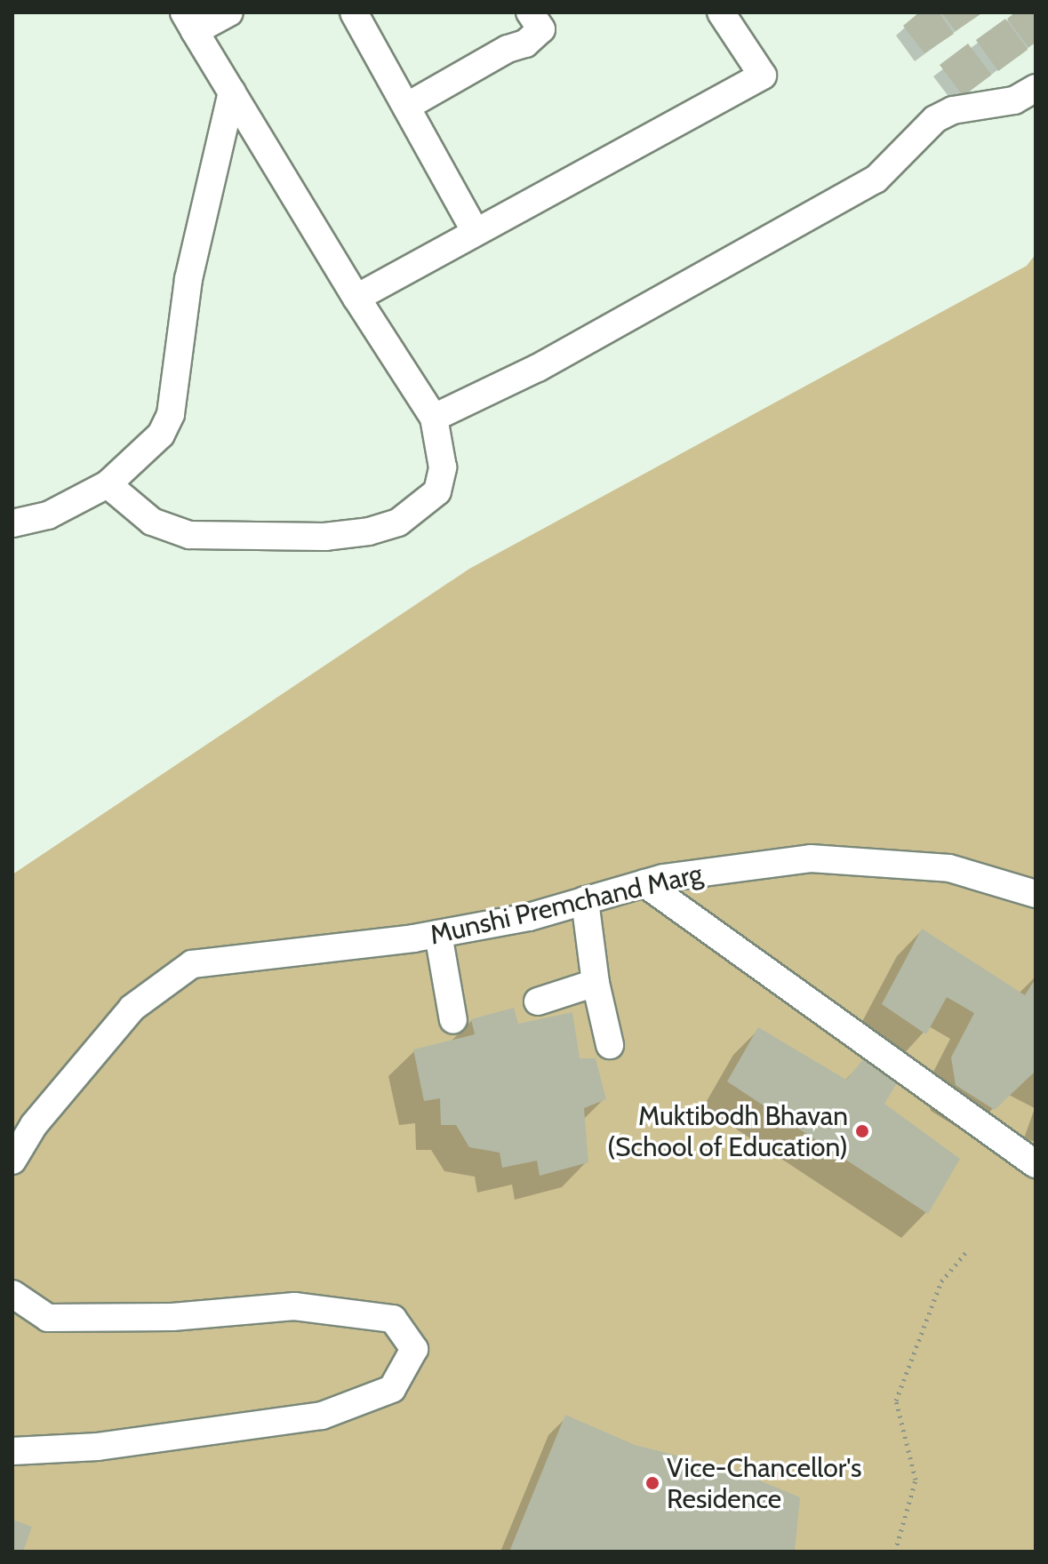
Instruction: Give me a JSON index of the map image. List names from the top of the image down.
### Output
{
  "streets": {
    "street": ["Munshi Premchand Marg"]
  },
  "places": ["Muktibodh Bhavan (School of Education)", "Vice-Chancellor's Residence"]
}
